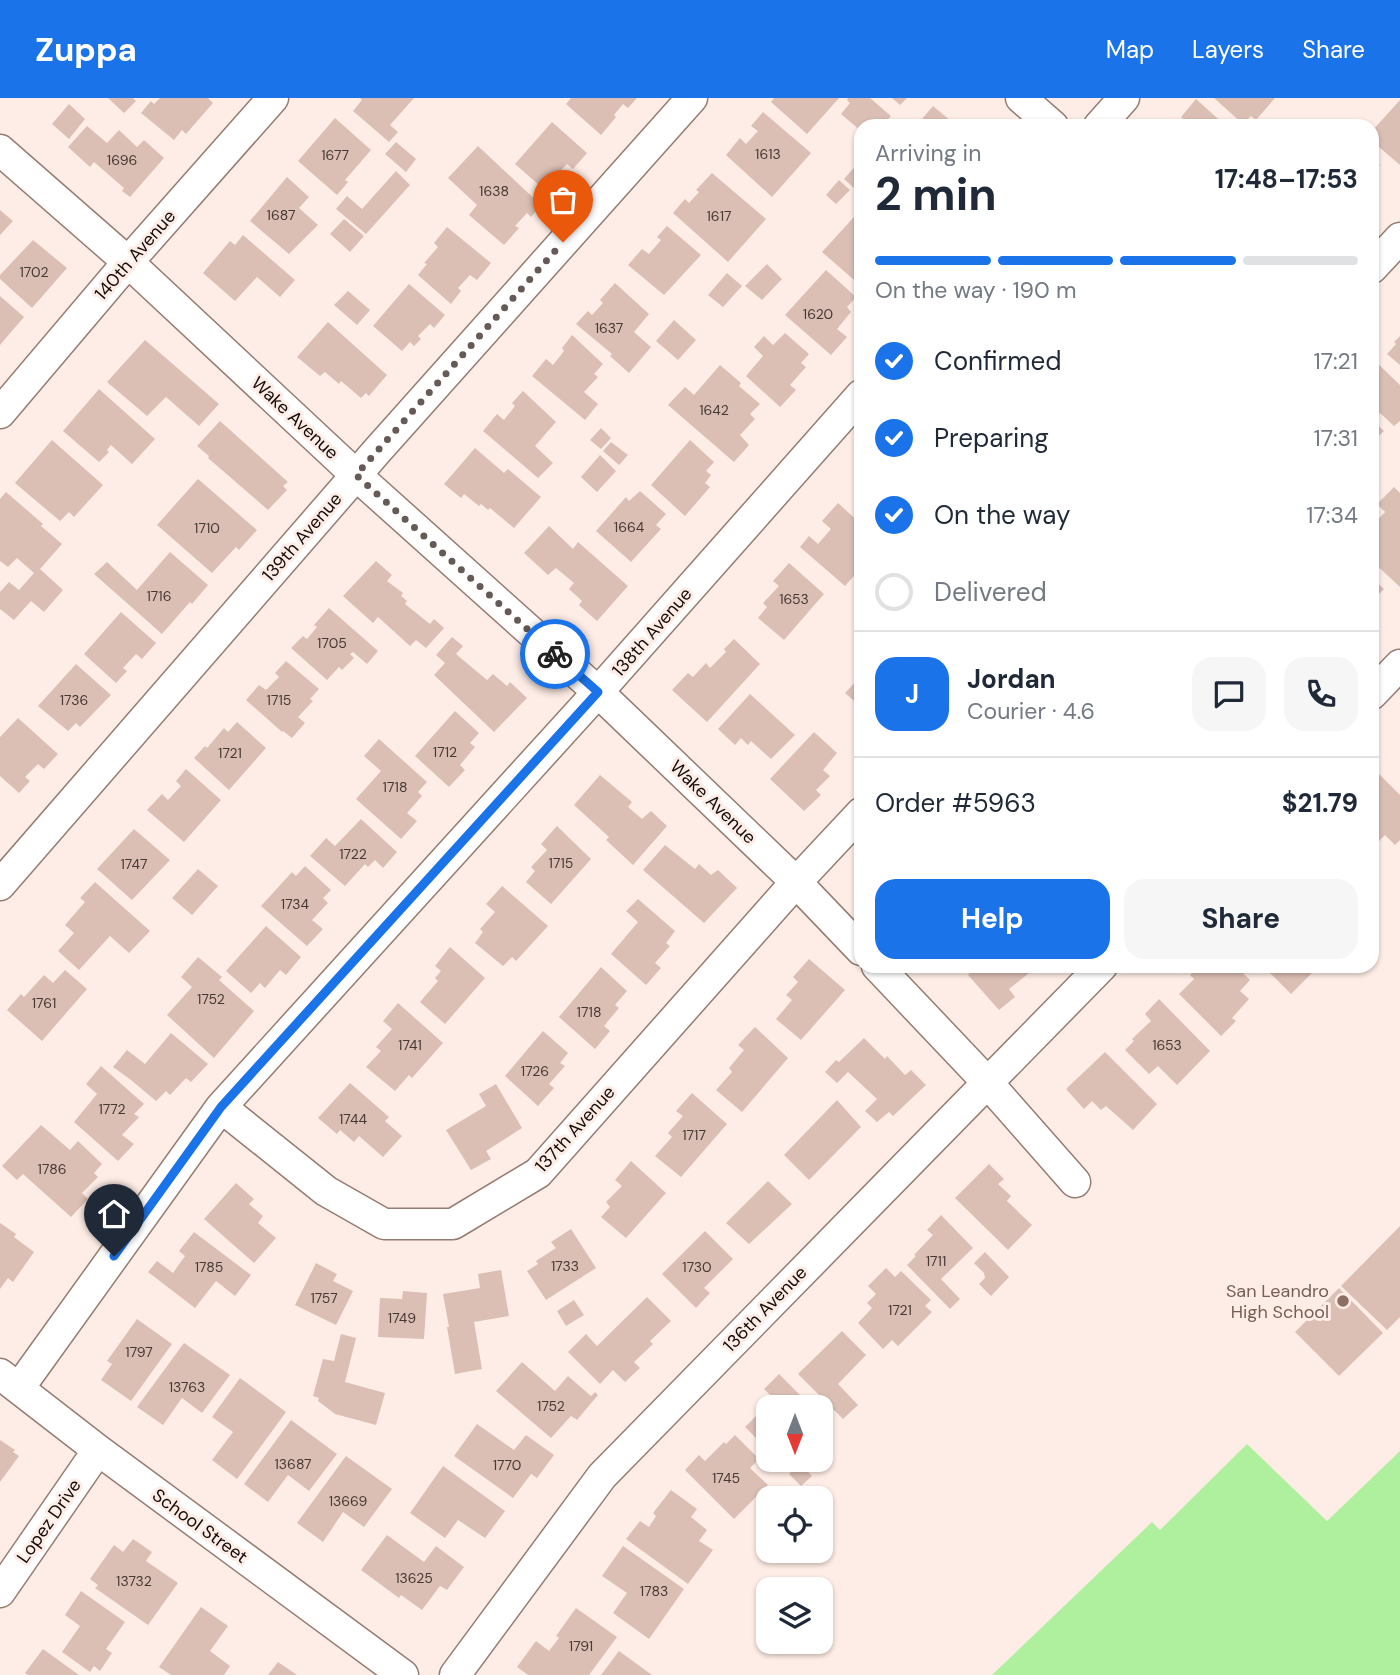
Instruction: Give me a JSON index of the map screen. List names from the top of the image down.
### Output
{
  "streets": {
    "street": [
      "140th Avenue",
      "Wake Avenue",
      "139th Avenue",
      "138th Avenue",
      "137th Avenue",
      "136th Avenue",
      "Lopez Drive",
      "School Street"
    ]
  },
  "crossings": [
    ["140th Avenue", "Wake Avenue"],
    ["Wake Avenue", "139th Avenue"],
    ["Wake Avenue", "138th Avenue"],
    ["Wake Avenue", "137th Avenue"],
    ["138th Avenue", "137th Avenue"],
    ["138th Avenue", "School Street"],
    ["Lopez Drive", "School Street"]
  ],
  "places": ["San Leandro High School"],
  "house_numbers": [
    "1613",
    "1677",
    "1696",
    "1638",
    "1687",
    "1617",
    "1702",
    "1620",
    "1637",
    "1642",
    "1664",
    "1710",
    "1716",
    "1653",
    "1705",
    "1736",
    "1715",
    "1712",
    "1721",
    "1718",
    "1722",
    "1715",
    "1747",
    "1734",
    "1752",
    "1761",
    "1718",
    "1741",
    "1653",
    "1726",
    "1772",
    "1744",
    "1717",
    "1786",
    "1711",
    "1733",
    "1785",
    "1730",
    "1757",
    "1721",
    "1749",
    "1797",
    "13763",
    "1752",
    "13687",
    "1770",
    "1745",
    "13669",
    "13625",
    "13732",
    "1783",
    "1791"
  ],
  "north": "bottom",
  "page": {
    "header": "Zuppa",
    "nav": ["Map", "Layers", "Share"],
    "heading": ["2 min", "Arriving in", "17:48–17:53"],
    "panel": [
      "Jordan",
      "Courier · 4.6",
      "Order #5963",
      "$21.79"
    ],
    "bar": "On the way · 190 m",
    "list": [
      ["Confirmed", "17:21"],
      ["Preparing", "17:31"],
      ["On the way", "17:34"],
      "Delivered"
    ],
    "round": "J",
    "buttons": ["Help", "Share"]
  }
}
